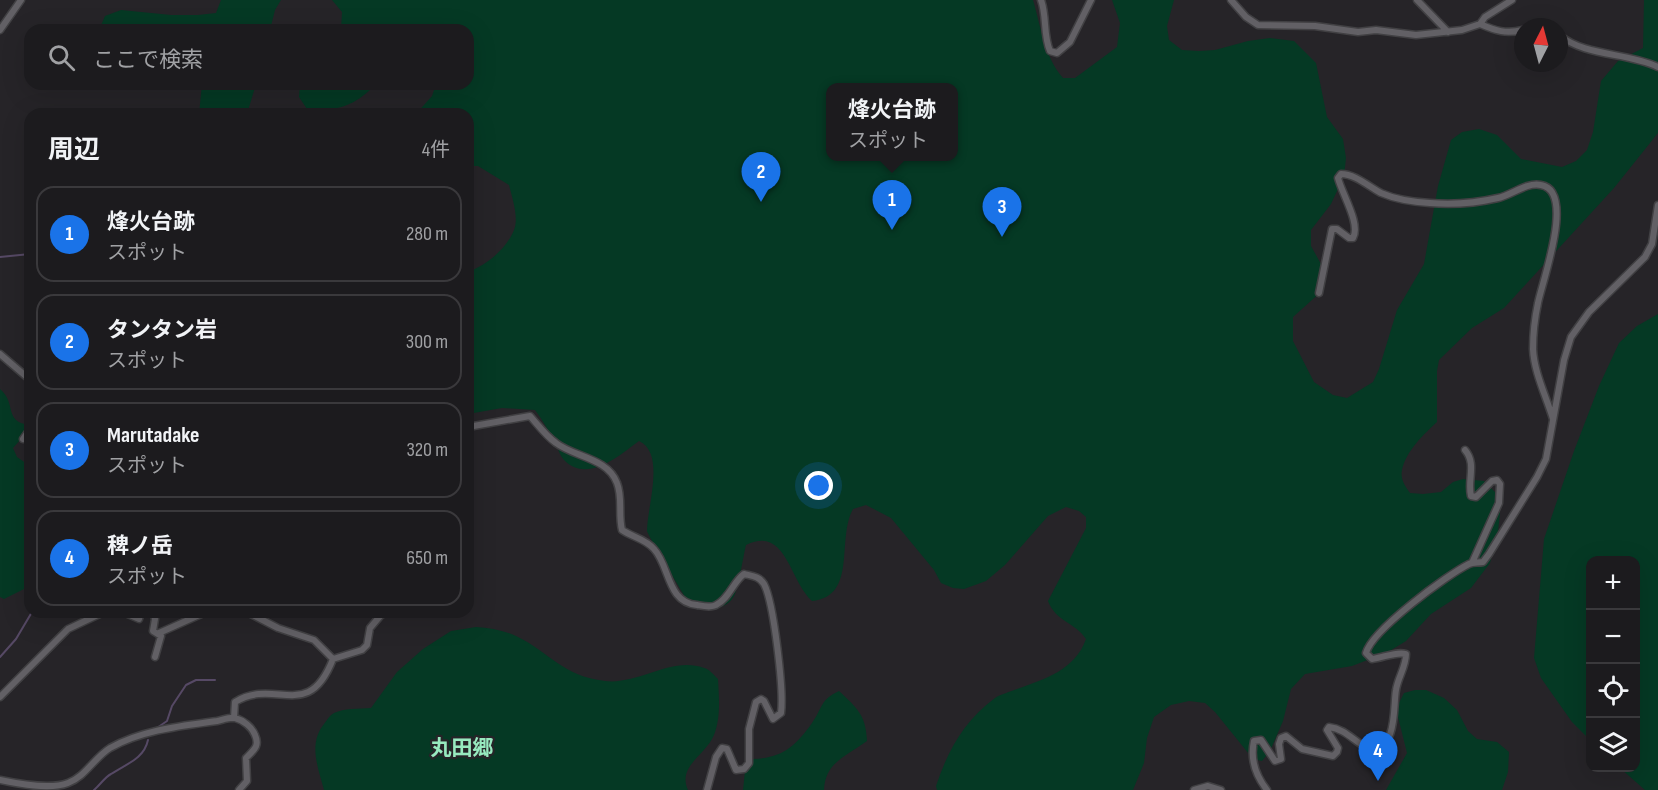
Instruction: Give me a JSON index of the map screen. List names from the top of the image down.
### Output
{
  "districts": ["丸田郷"],
  "north": "top",
  "page": {
    "search": "ここで検索",
    "popup": ["烽火台跡", "スポット"],
    "heading": ["周辺", "4件"],
    "pins": [
      "2",
      "1",
      "3",
      "4"
    ],
    "list": [
      {
        "mark": "1",
        "name": "烽火台跡",
        "note": "スポット",
        "value": "280 m"
      },
      {
        "mark": "2",
        "name": "タンタン岩",
        "note": "スポット",
        "value": "300 m"
      },
      {
        "mark": "3",
        "name": "Marutadake",
        "note": "スポット",
        "value": "320 m"
      },
      {
        "mark": "4",
        "name": "稗ノ岳",
        "note": "スポット",
        "value": "650 m"
      }
    ],
    "map_buttons": ["+", "−"]
  }
}
